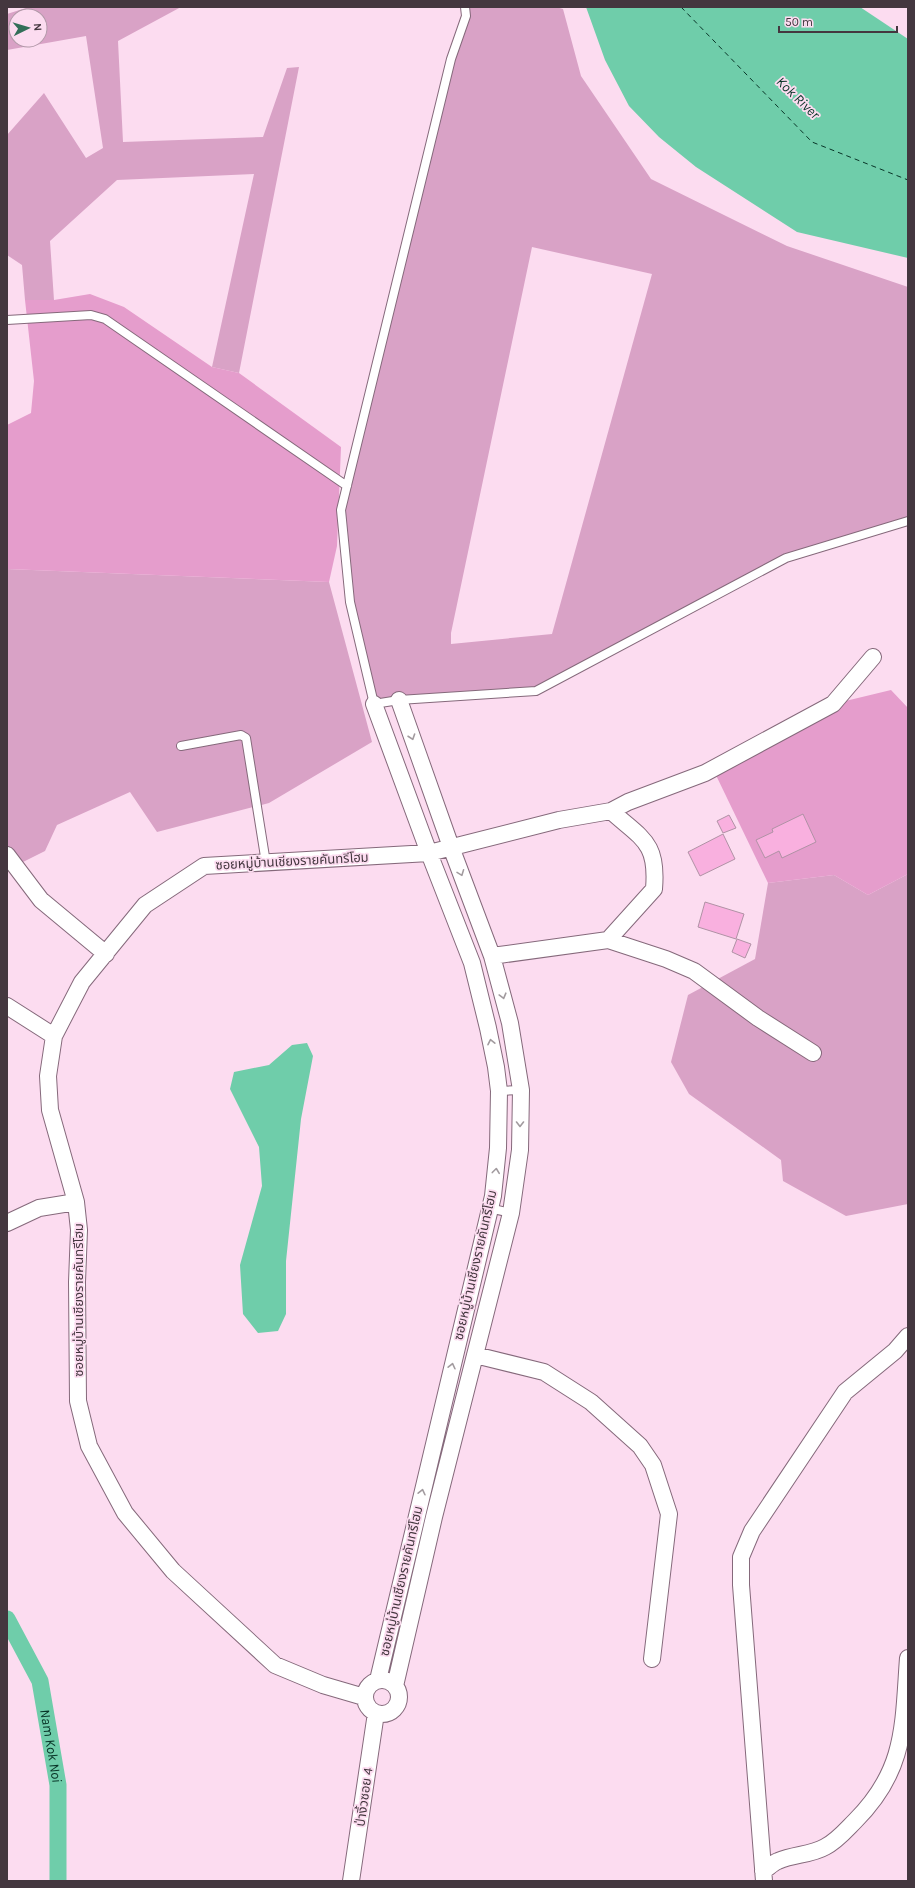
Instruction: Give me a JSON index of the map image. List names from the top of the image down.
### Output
{
  "streets": {
    "street": ["ซอยหมู่บ้านเชียงรายคันทรีโฮม", "ป่างิ้วซอย 4"]
  },
  "crossings": [
    ["ซอยหมู่บ้านเชียงรายคันทรีโฮม", "ป่างิ้วซอย 4"]
  ],
  "water": ["Kok River", "Nam Kok Noi"],
  "scale_bar": "50 m",
  "north": "right"
}
